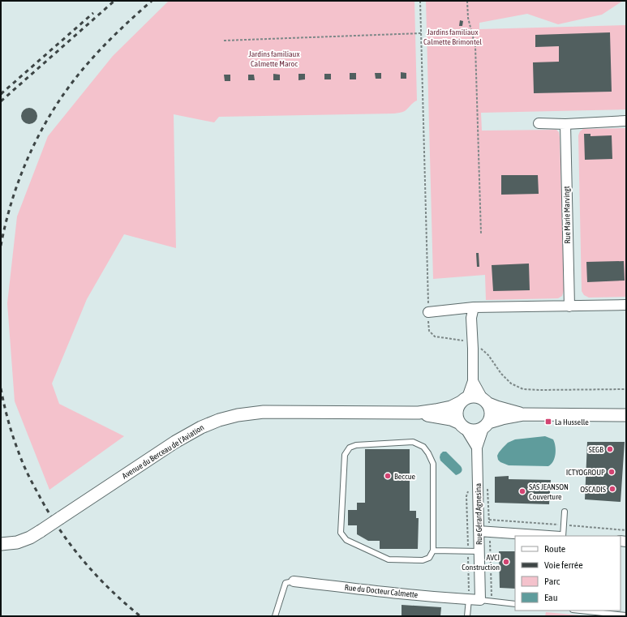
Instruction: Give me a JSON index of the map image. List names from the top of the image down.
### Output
{
  "streets": {
    "street": [
      "Rue Marie Marvingt",
      "Avenue du Berceau de l'Aviation",
      "Rue Gérard Agnesina",
      "Rue du Docteur Calmette"
    ]
  },
  "crossings": [
    ["Avenue du Berceau de l'Aviation", "Rue Gérard Agnesina"],
    ["Rue Gérard Agnesina", "Rue du Docteur Calmette"]
  ],
  "parks": ["Jardins familiaux Calmette Brimontel", "Jardins familiaux Calmette Maroc"],
  "places": {
    "transit": ["La Husselle"],
    "other": [
      "SEGB",
      "ICTYOGROUP",
      "Beccue",
      "OSCADIS",
      "SAS JEANSON Couverture",
      "AVCI Construction"
    ]
  },
  "legend": [
    "Route",
    "Voie ferrée",
    "Parc",
    "Eau"
  ]
}
